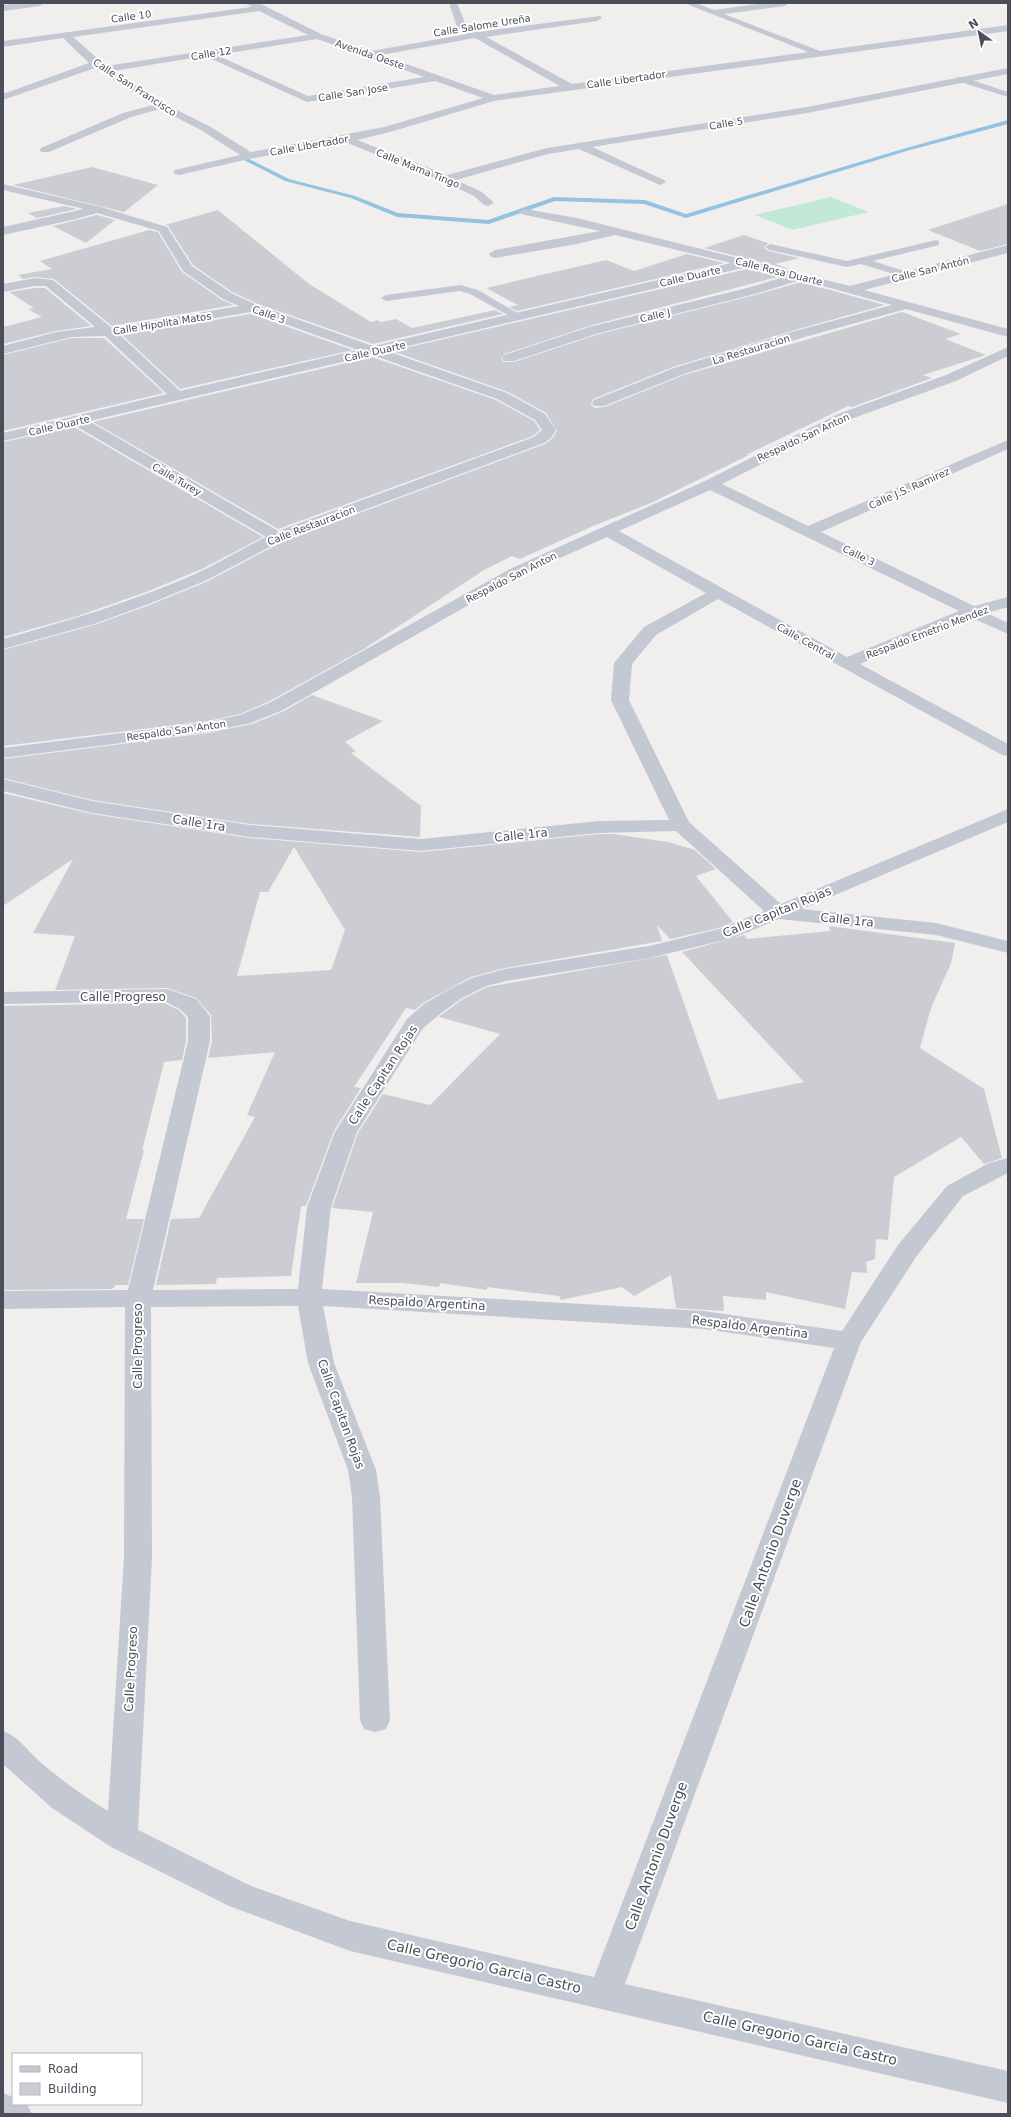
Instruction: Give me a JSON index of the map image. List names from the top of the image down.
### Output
{
  "streets": {
    "street": [
      "Calle 10",
      "Calle Salome Ureña",
      "Calle 12",
      "Avenida Oeste",
      "Calle Libertador",
      "Calle San Francisco",
      "Calle San Jose",
      "Calle 5",
      "Calle Mama Tingo",
      "Calle San Antón",
      "Calle Rosa Duarte",
      "Calle Duarte",
      "Calle 3",
      "Calle J",
      "Calle Hipolita Matos",
      "La Restauracion",
      "Respaldo San Anton",
      "Calle Turey",
      "Calle J.S. Ramirez",
      "Calle Restauracion",
      "Respaldo Emetrio Mendez",
      "Calle Central",
      "Calle 1ra",
      "Calle Capitan Rojas",
      "Calle Progreso",
      "Respaldo Argentina",
      "Calle Antonio Duverge",
      "Calle Gregorio Garcia Castro"
    ]
  },
  "crossings": [
    ["Calle 10", "Avenida Oeste"],
    ["Calle 10", "Calle San Francisco"],
    ["Calle Salome Ureña", "Avenida Oeste"],
    ["Calle 12", "Avenida Oeste"],
    ["Calle 12", "Calle San Francisco"],
    ["Calle 12", "Calle San Jose"],
    ["Avenida Oeste", "Calle Libertador"],
    ["Avenida Oeste", "Calle San Jose"],
    ["Calle Libertador", "Calle San Francisco"],
    ["Calle Libertador", "Calle Mama Tingo"],
    ["Calle 5", "Calle Mama Tingo"],
    ["Calle San Antón", "Calle Rosa Duarte"],
    ["Calle Rosa Duarte", "Calle Duarte"],
    ["Calle Rosa Duarte", "Calle J"],
    ["Calle Rosa Duarte", "La Restauracion"],
    ["Calle Duarte", "Calle 3"],
    ["Calle Duarte", "Calle Turey"],
    ["Calle 3", "Calle Hipolita Matos"],
    ["Calle 3", "Respaldo San Anton"],
    ["Calle 3", "Calle J.S. Ramirez"],
    ["Calle 3", "Calle Restauracion"],
    ["Calle 3", "Respaldo Emetrio Mendez"],
    ["Respaldo San Anton", "Calle Central"],
    ["Calle Turey", "Calle Restauracion"],
    ["Respaldo Emetrio Mendez", "Calle Central"],
    ["Calle 1ra", "Calle Capitan Rojas"],
    ["Calle Capitan Rojas", "Respaldo Argentina"],
    ["Calle Progreso", "Respaldo Argentina"],
    ["Calle Progreso", "Calle Gregorio Garcia Castro"],
    ["Respaldo Argentina", "Calle Antonio Duverge"],
    ["Calle Antonio Duverge", "Calle Gregorio Garcia Castro"]
  ],
  "legend": ["Road", "Building"],
  "north": "top left"
}
